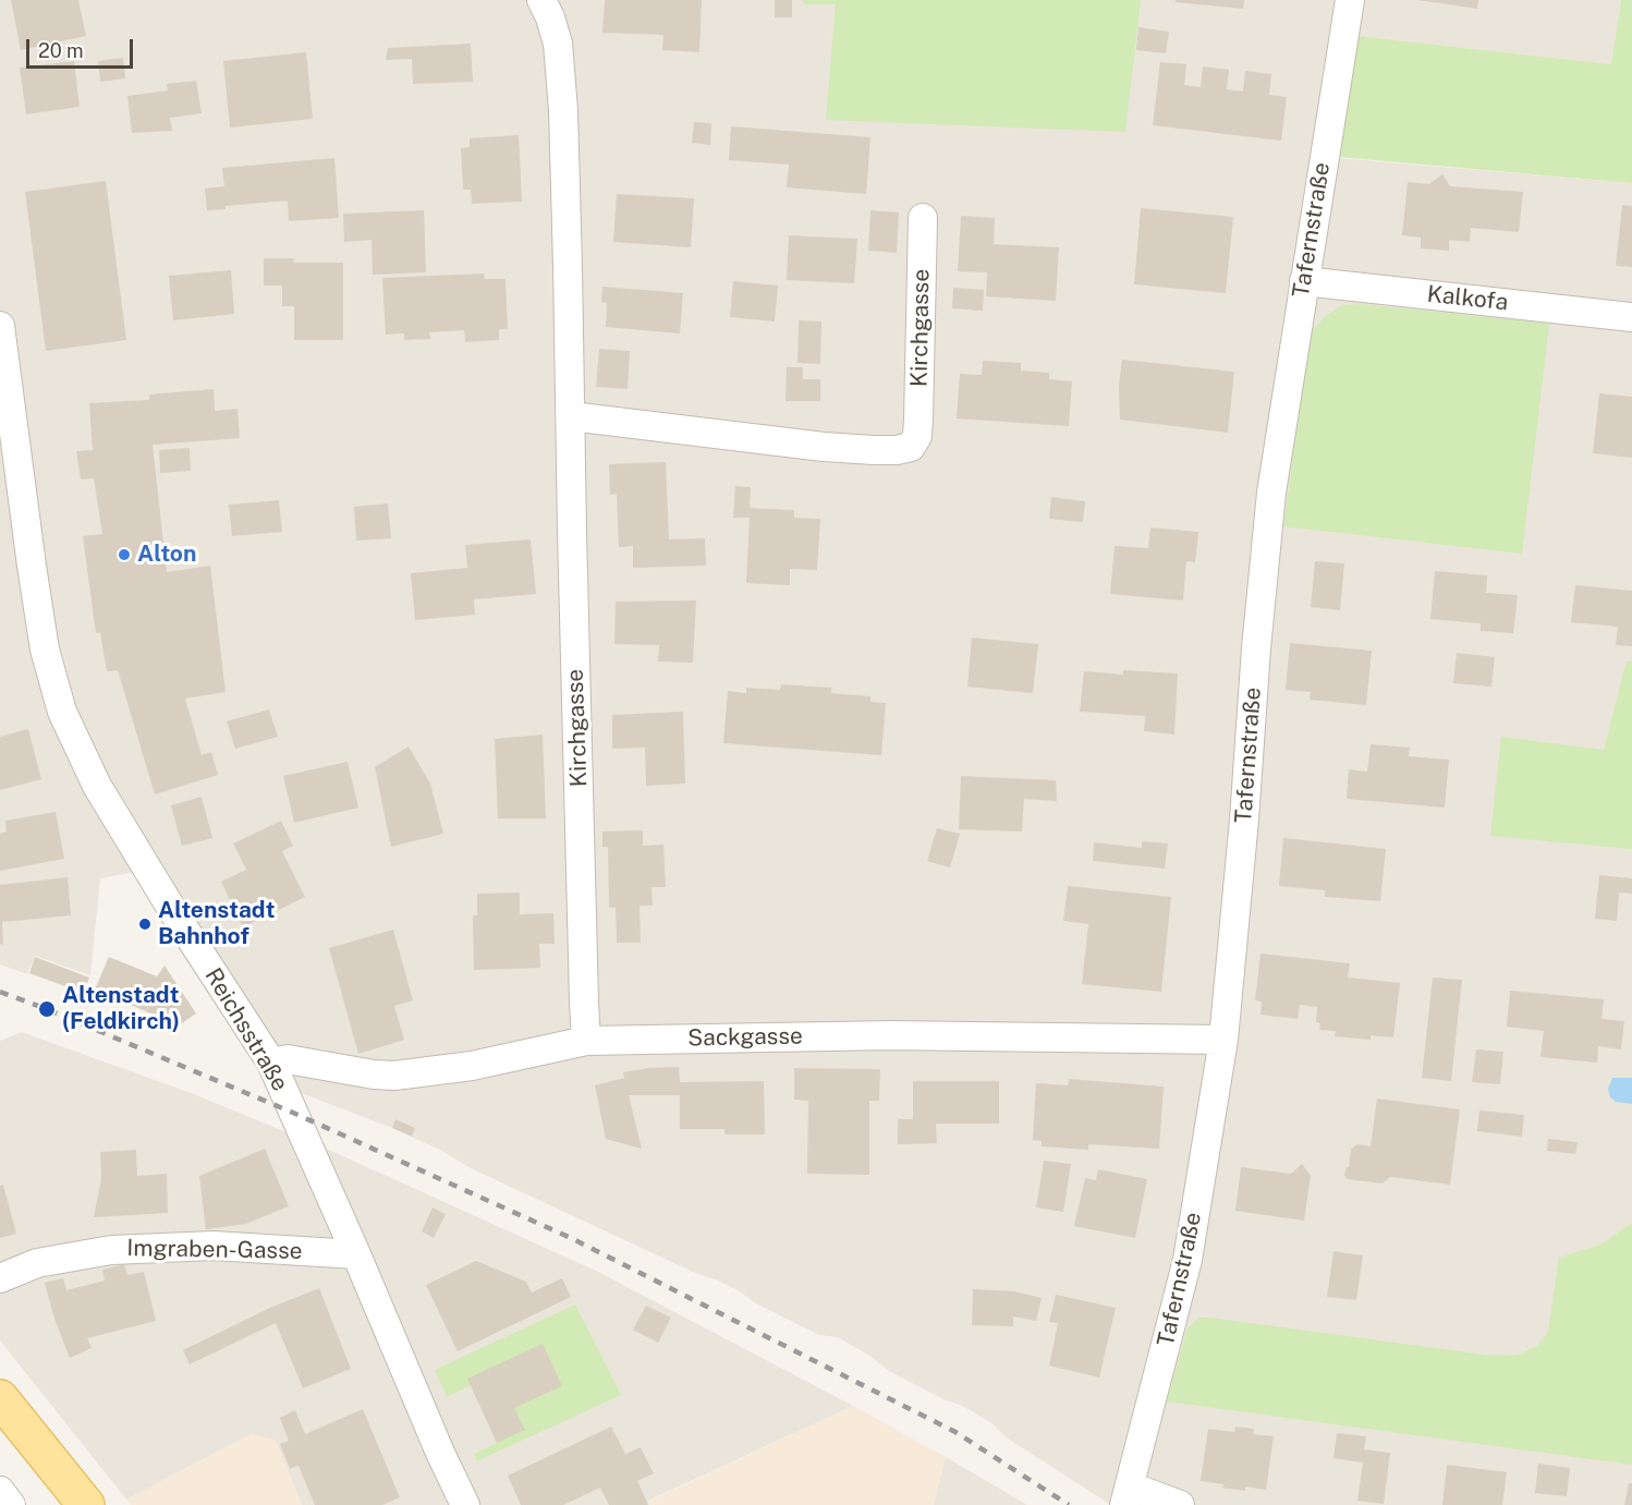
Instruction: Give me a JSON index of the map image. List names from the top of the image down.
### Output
{
  "streets": {
    "street": [
      "Tafernstraße",
      "Kalkofa",
      "Kirchgasse",
      "Reichsstraße",
      "Sackgasse",
      "Imgraben-Gasse"
    ]
  },
  "crossings": [
    ["Tafernstraße", "Kalkofa"],
    ["Tafernstraße", "Sackgasse"],
    ["Kirchgasse", "Sackgasse"],
    ["Reichsstraße", "Sackgasse"],
    ["Reichsstraße", "Imgraben-Gasse"]
  ],
  "places": ["Alton", "Altenstadt Bahnhof", "Altenstadt (Feldkirch)"],
  "scale_bar": "20 m"
}
